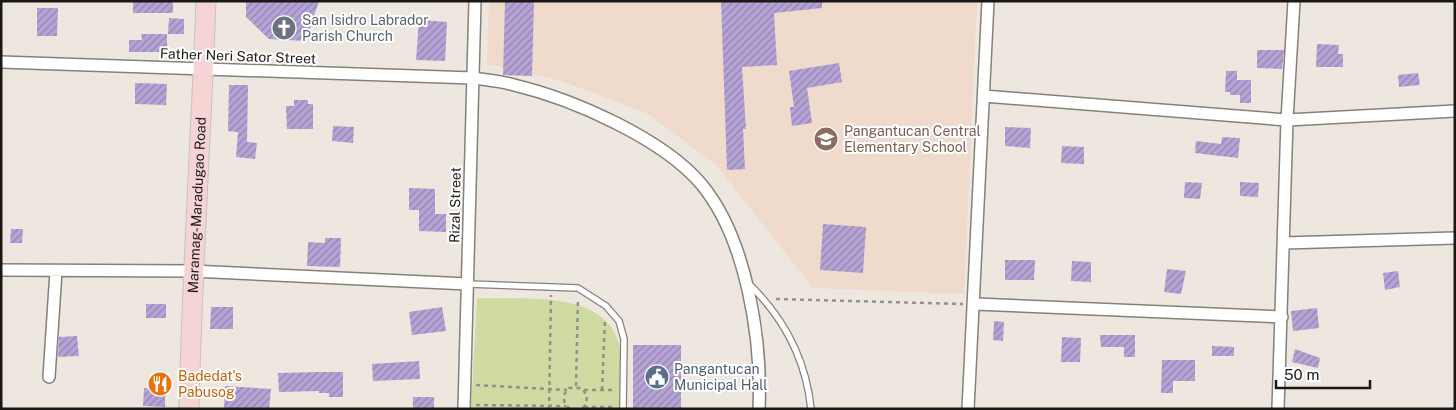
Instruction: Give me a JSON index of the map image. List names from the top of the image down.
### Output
{
  "streets": {
    "main road": ["Maramag-Maradugao Road"],
    "street": ["Father Neri Sator Street", "Rizal Street"]
  },
  "crossings": [
    ["Father Neri Sator Street", "Maramag-Maradugao Road"],
    ["Father Neri Sator Street", "Rizal Street"]
  ],
  "places": {
    "church": ["San Isidro Labrador Parish Church"],
    "school or university": ["Pangantucan Central Elementary School"],
    "public building": ["Pangantucan Municipal Hall"],
    "restaurant": ["Badedat's Pabusog"]
  },
  "scale_bar": "50 m"
}
